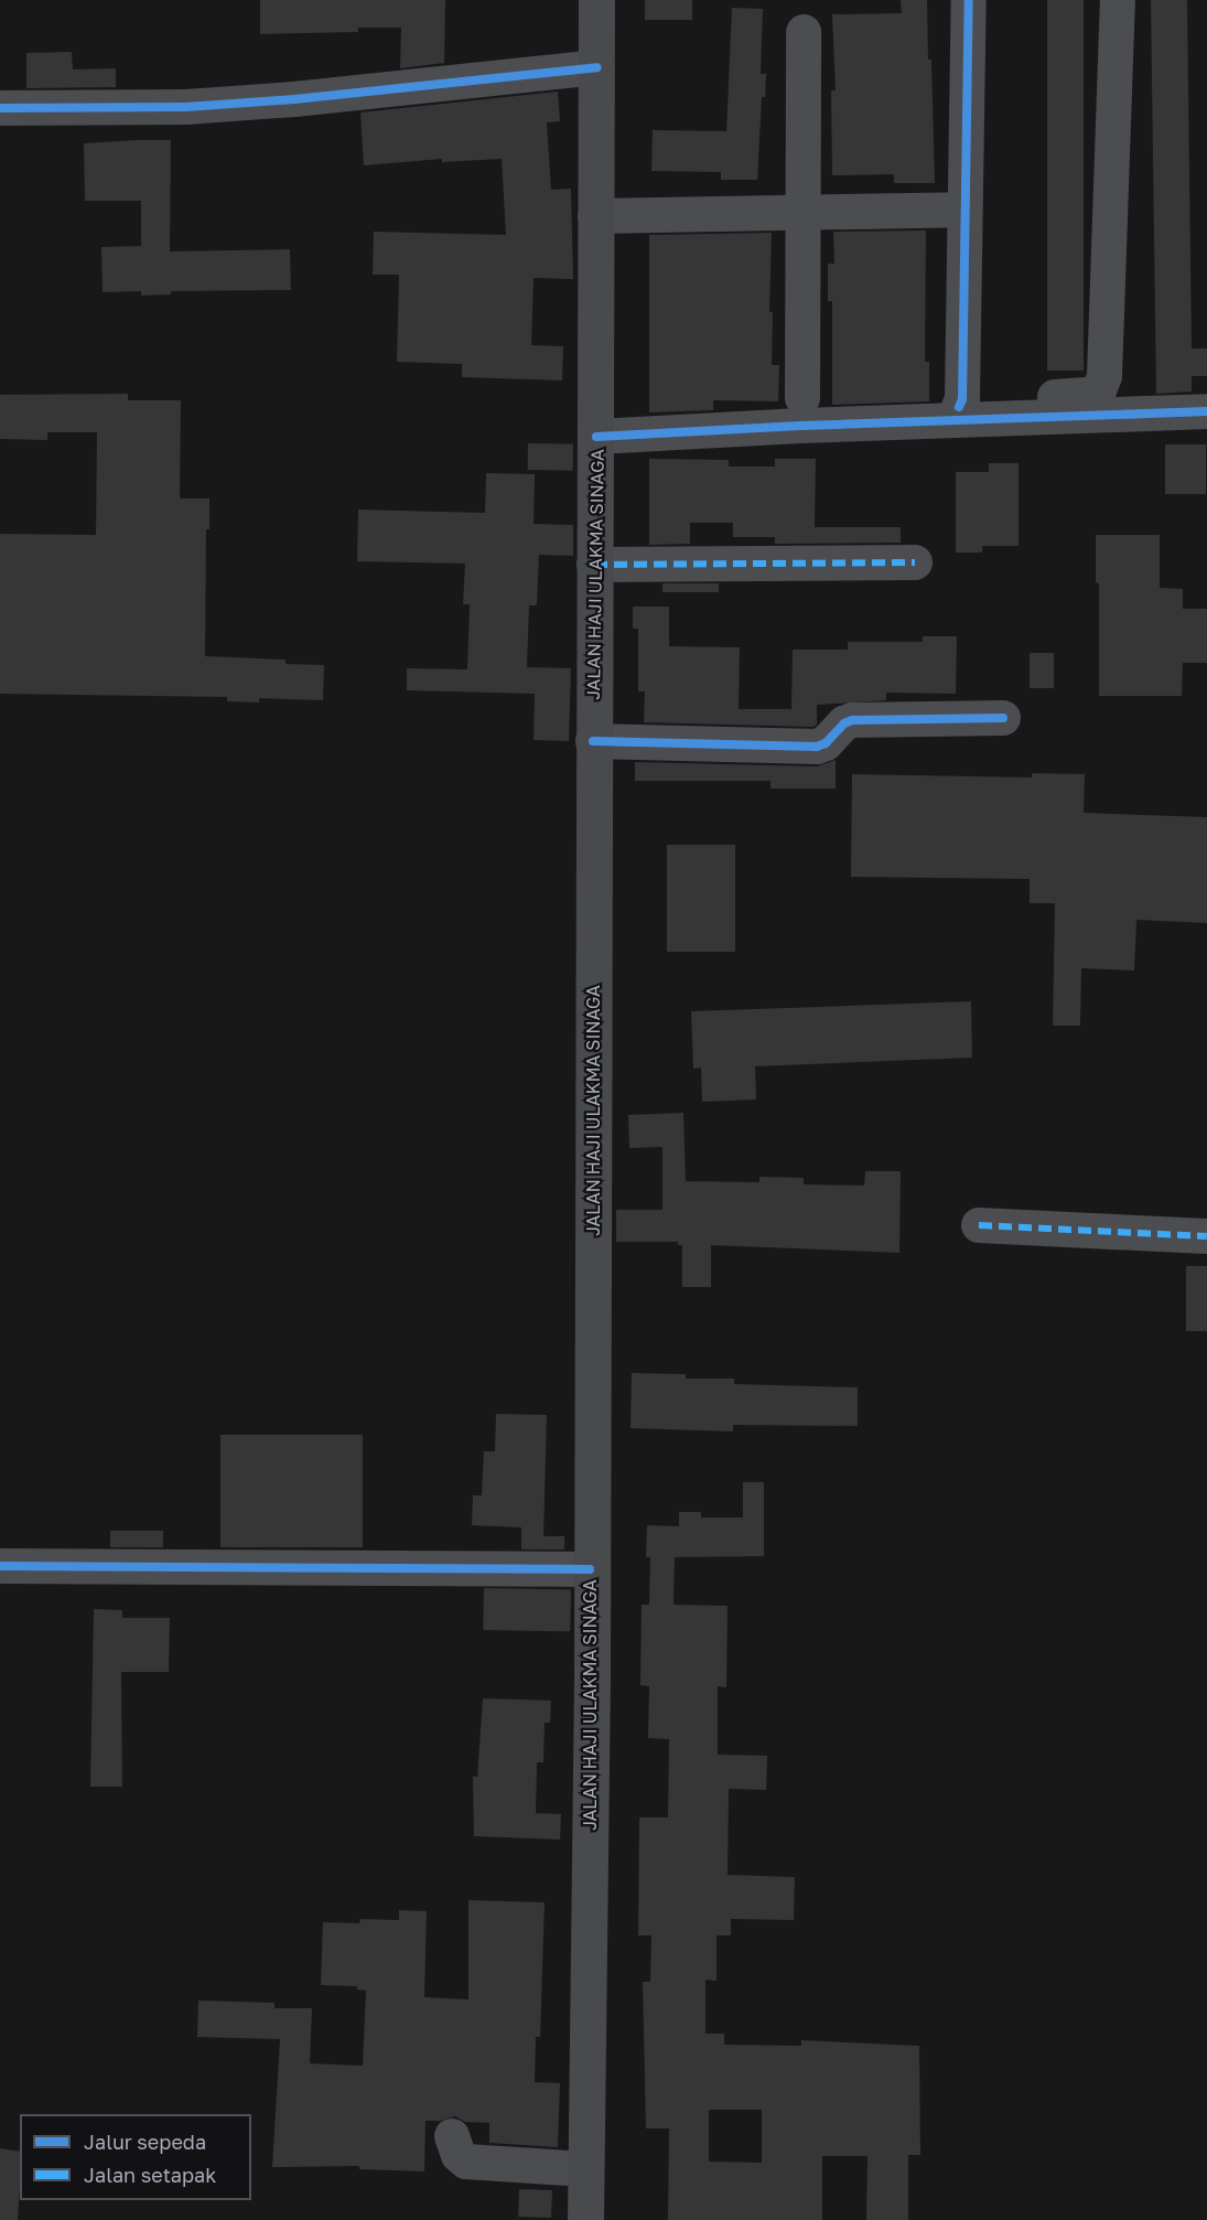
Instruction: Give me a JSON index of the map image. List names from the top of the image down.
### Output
{
  "streets": {
    "main road": ["JALAN HAJI ULAKMA SINAGA"]
  },
  "legend": ["Jalur sepeda", "Jalan setapak"]
}
